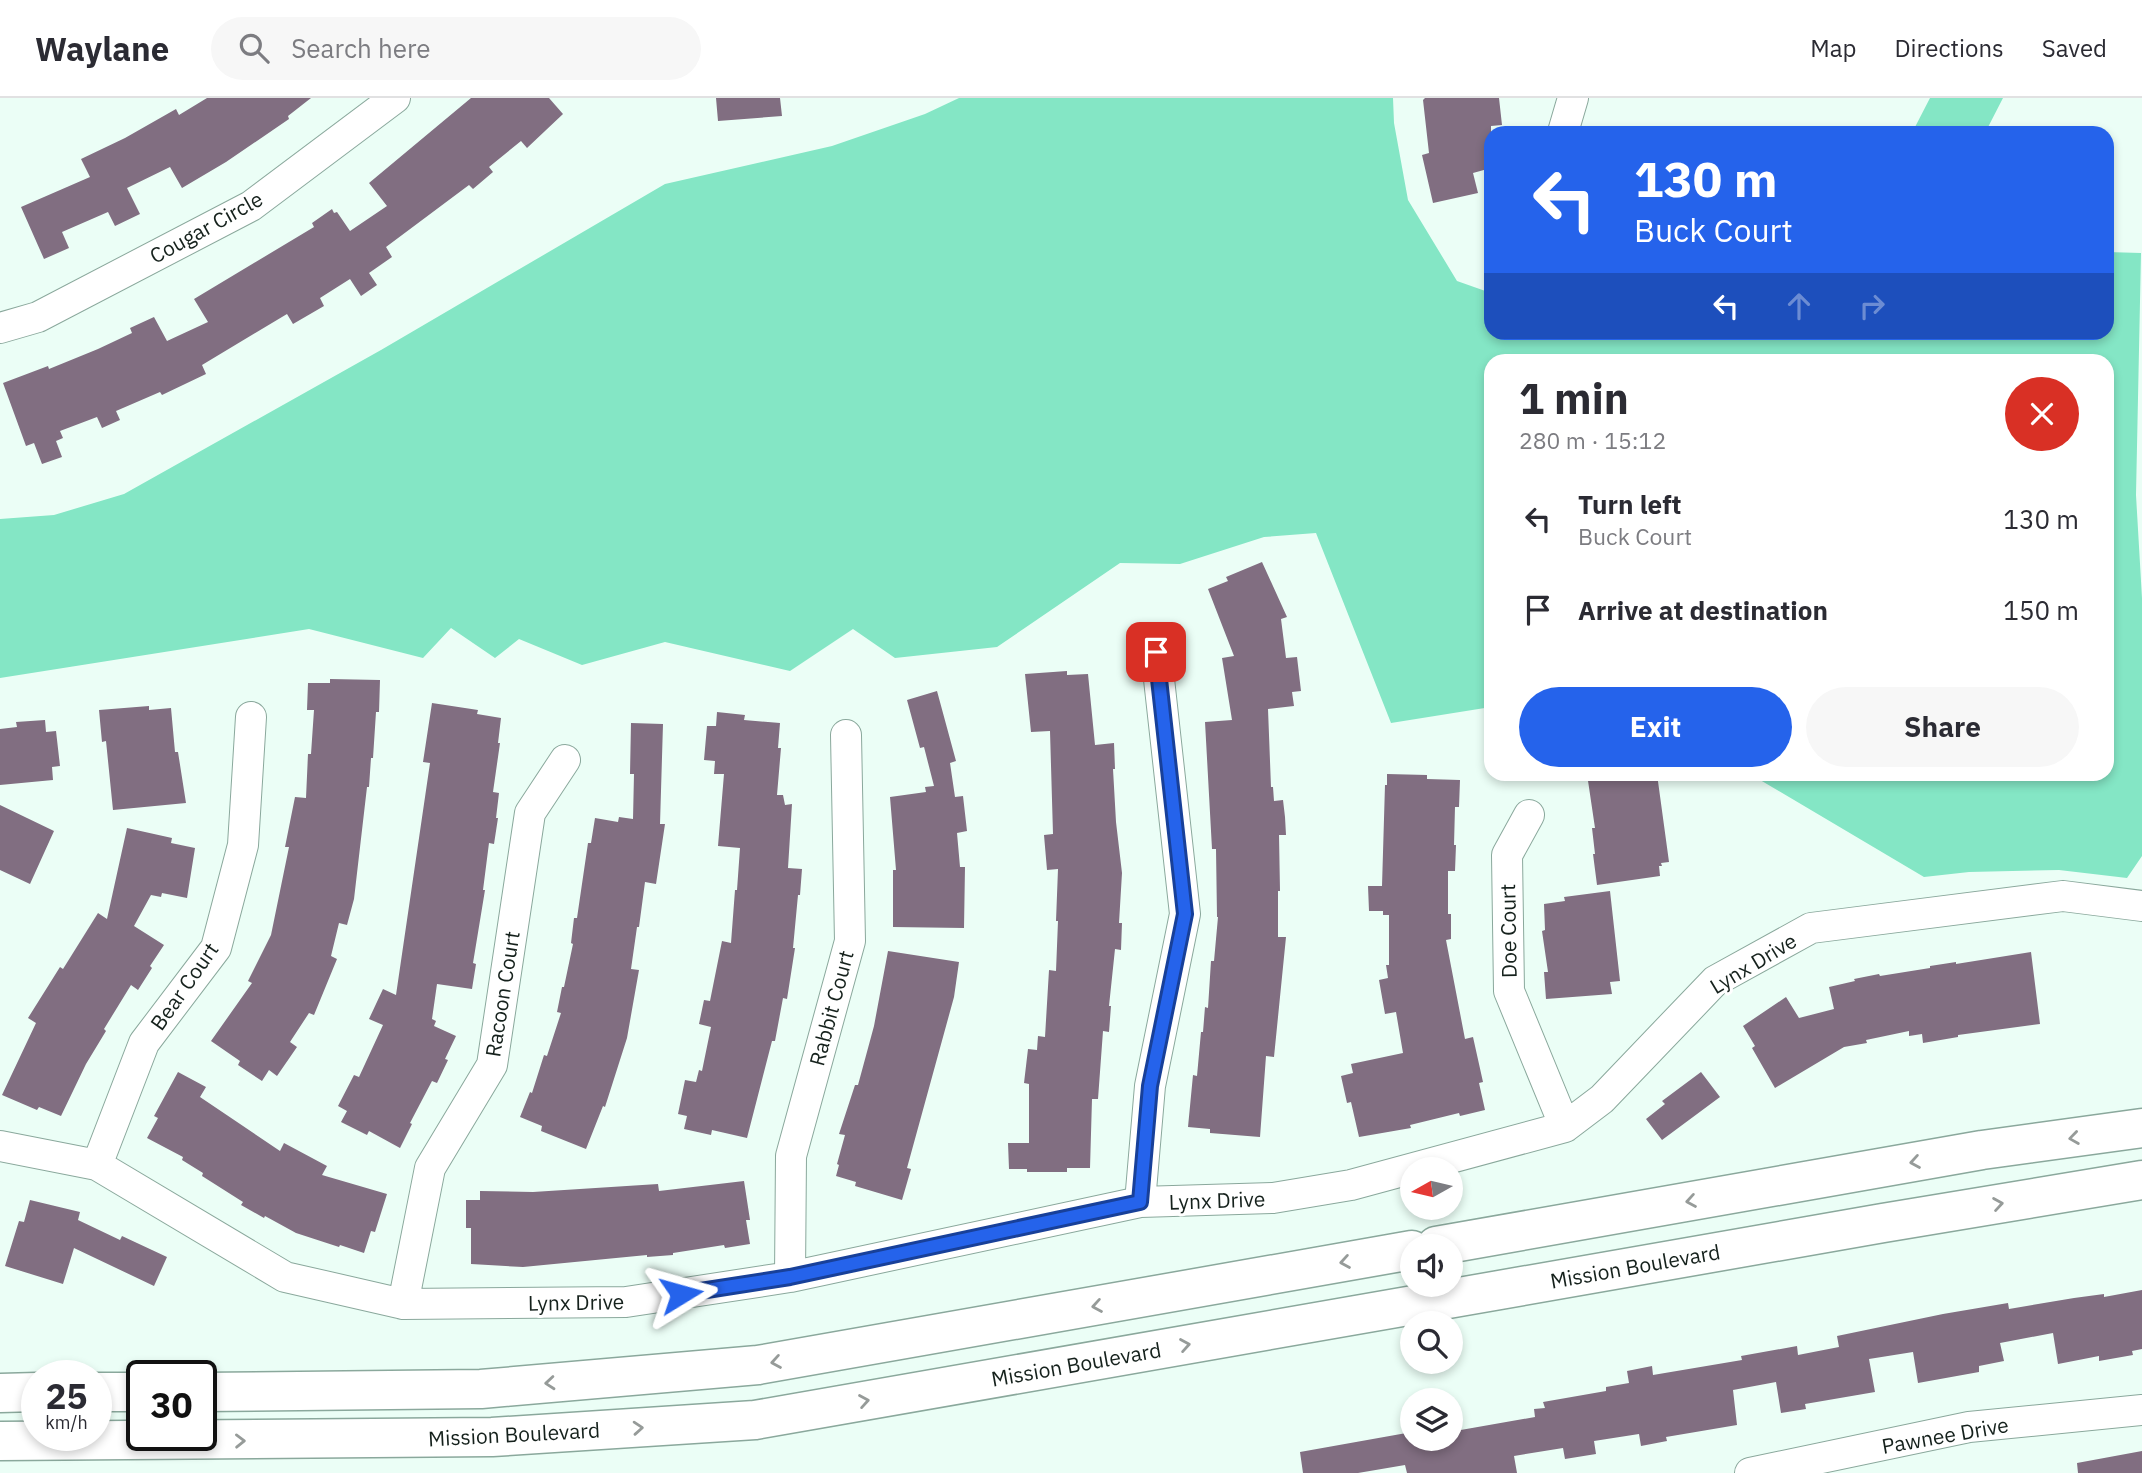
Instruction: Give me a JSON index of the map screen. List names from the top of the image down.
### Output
{
  "streets": {
    "main road": ["Mission Boulevard"],
    "street": [
      "Cougar Circle",
      "Doe Court",
      "Lynx Drive",
      "Bear Court",
      "Racoon Court",
      "Rabbit Court",
      "Pawnee Drive"
    ]
  },
  "crossings": [
    ["Doe Court", "Lynx Drive"],
    ["Lynx Drive", "Bear Court"],
    ["Lynx Drive", "Racoon Court"],
    ["Lynx Drive", "Rabbit Court"]
  ],
  "north": "left",
  "page": {
    "header": "Waylane",
    "search": "Search here",
    "nav": ["Map", "Directions", "Saved"],
    "turn": ["130 m", "Buck Court"],
    "heading": ["1 min", "280 m · 15:12"],
    "list": [
      {
        "name": "Turn left",
        "note": "Buck Court",
        "value": "130 m"
      },
      {
        "name": "Arrive at destination",
        "value": "150 m"
      }
    ],
    "buttons": ["Exit", "Share"],
    "speed": "25 km/h",
    "limit": "30"
  }
}
